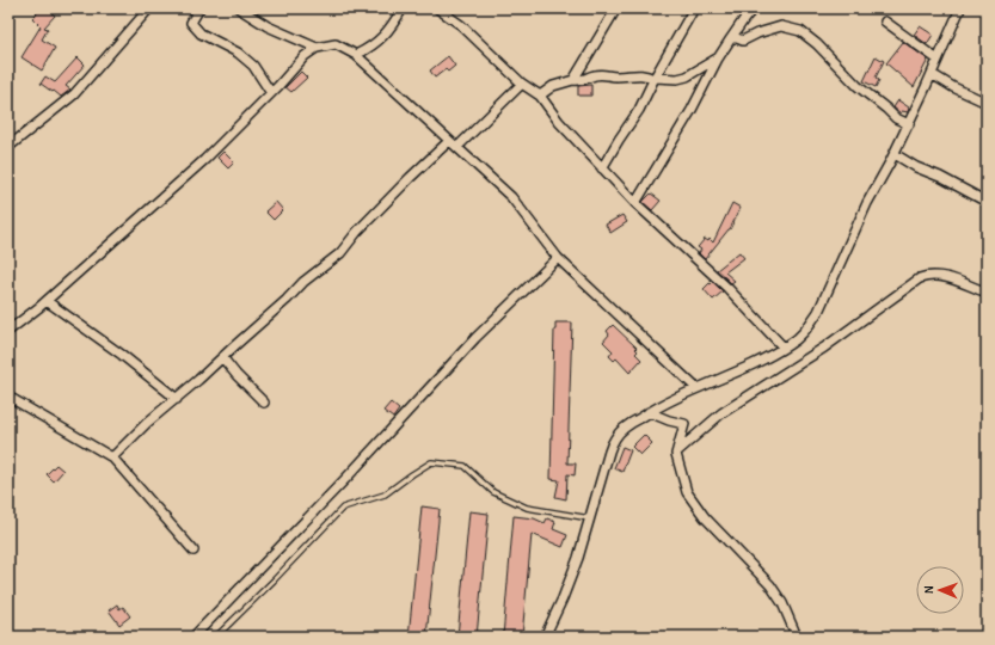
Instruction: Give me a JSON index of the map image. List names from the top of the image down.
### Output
{
  "north": "left"
}
